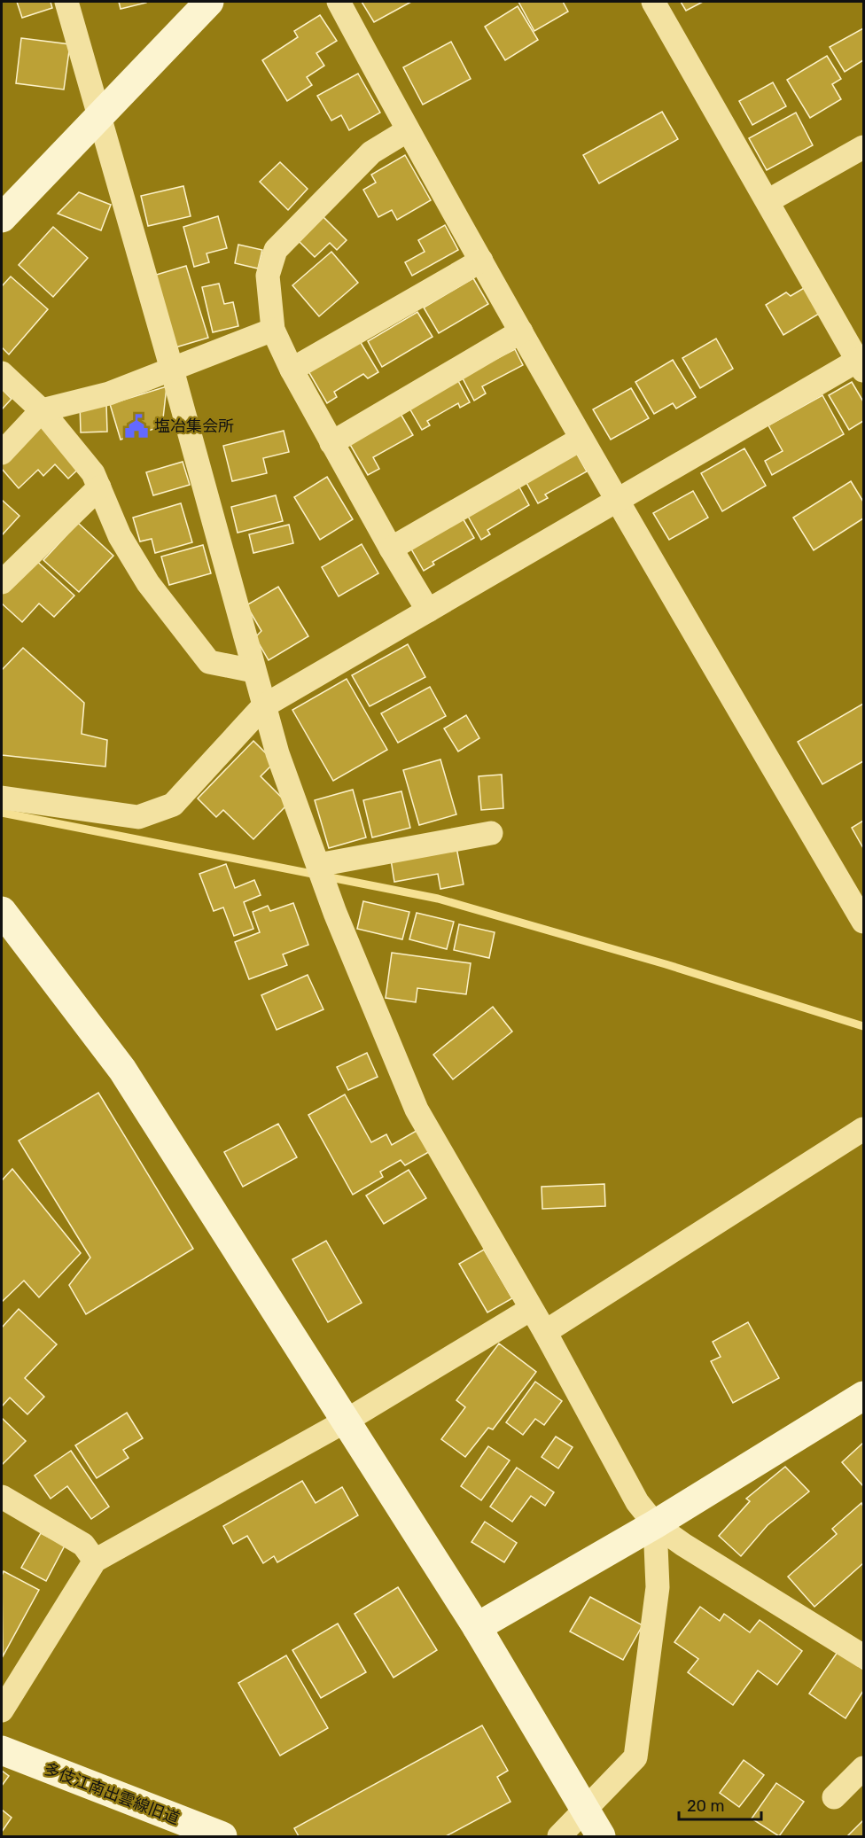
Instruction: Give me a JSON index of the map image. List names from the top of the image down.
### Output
{
  "streets": {
    "street": ["多伎江南出雲線旧道"]
  },
  "places": {
    "public building": ["塩冶集会所"]
  },
  "scale_bar": "20 m"
}
